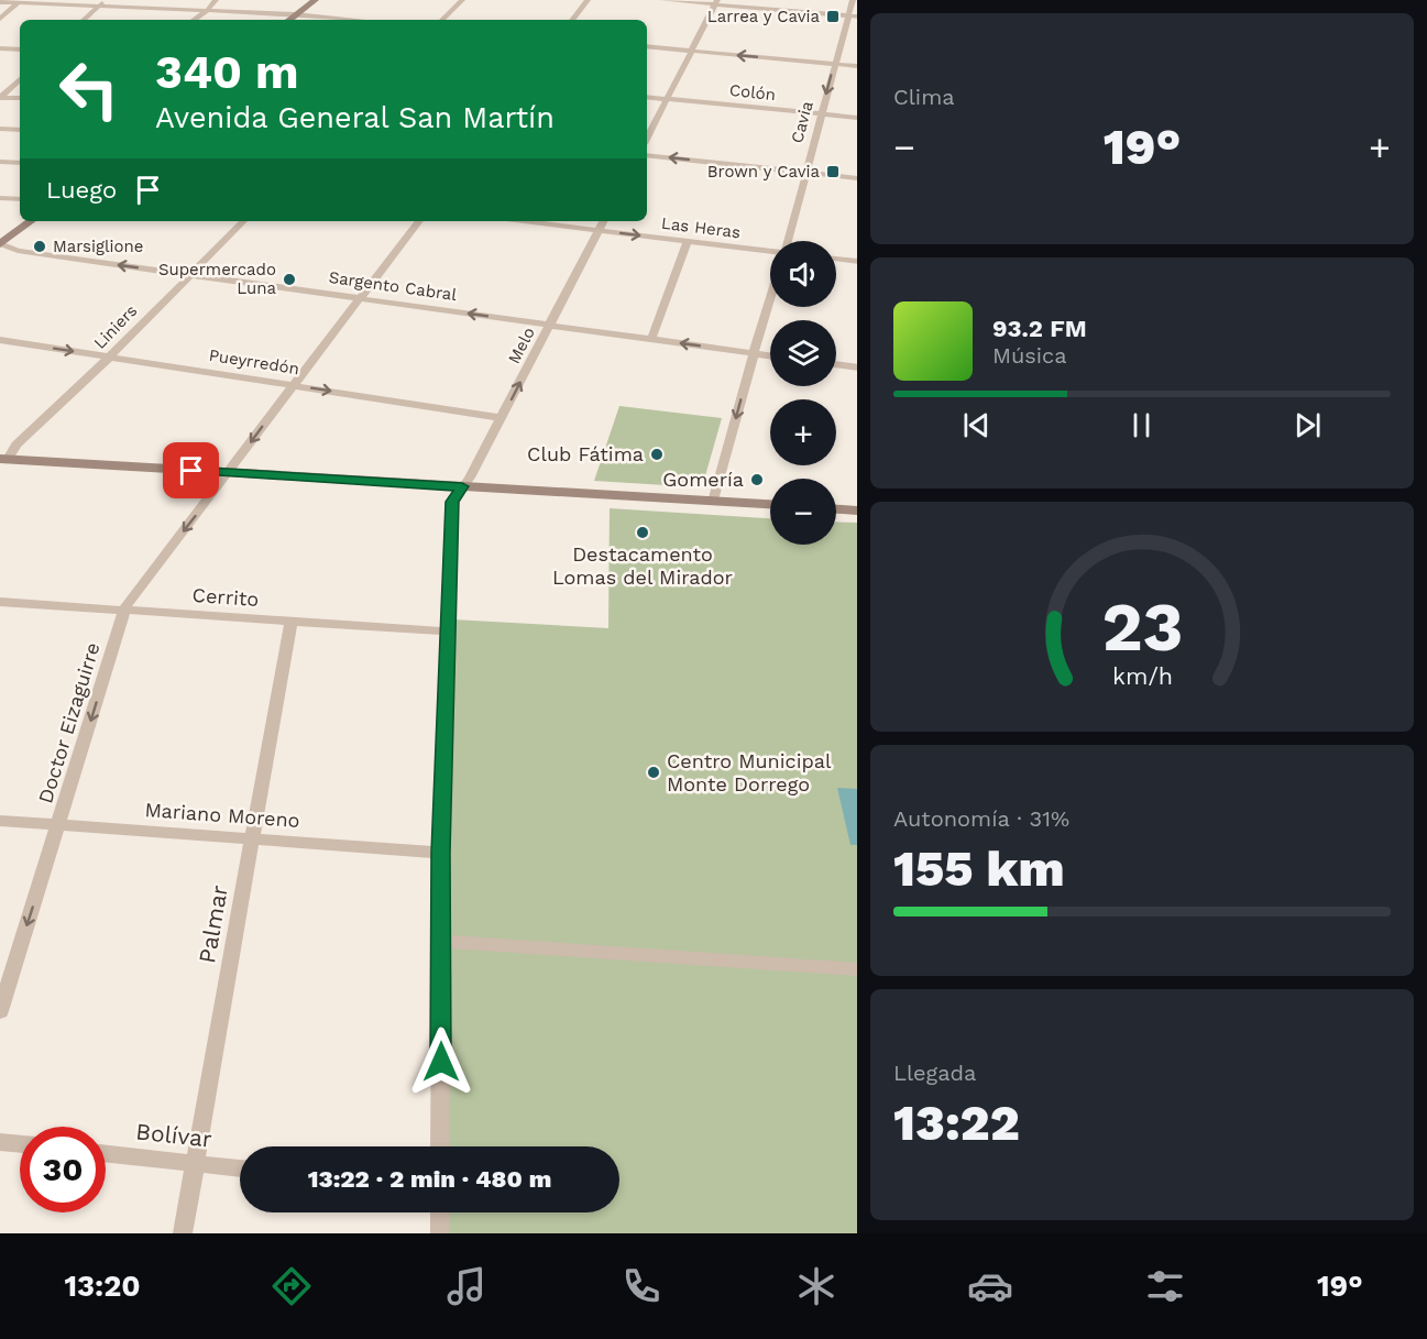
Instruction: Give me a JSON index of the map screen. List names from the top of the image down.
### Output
{
  "streets": {
    "street": [
      "Colón",
      "Cavia",
      "Las Heras",
      "Sargento Cabral",
      "Liniers",
      "Melo",
      "Pueyrredón",
      "Cerrito",
      "Doctor Eizaguirre",
      "Mariano Moreno",
      "Palmar",
      "Bolívar"
    ]
  },
  "crossings": [
    ["Colón", "Cavia"],
    ["Las Heras", "Melo"],
    ["Sargento Cabral", "Liniers"],
    ["Sargento Cabral", "Melo"],
    ["Sargento Cabral", "Doctor Eizaguirre"],
    ["Liniers", "Pueyrredón"],
    ["Melo", "Pueyrredón"],
    ["Melo", "Cerrito"],
    ["Melo", "Mariano Moreno"],
    ["Pueyrredón", "Doctor Eizaguirre"],
    ["Cerrito", "Doctor Eizaguirre"],
    ["Cerrito", "Palmar"],
    ["Doctor Eizaguirre", "Mariano Moreno"],
    ["Mariano Moreno", "Palmar"],
    ["Palmar", "Bolívar"]
  ],
  "one_way": ["Sargento Cabral", "Pueyrredón", "Doctor Eizaguirre"],
  "places": {
    "transit": ["Larrea y Cavia", "Brown y Cavia"],
    "other": [
      "Marsiglione",
      "Supermercado Luna",
      "Club Fátima",
      "Gomería",
      "Destacamento Lomas del Mirador",
      "Centro Municipal Monte Dorrego"
    ]
  },
  "page": {
    "tile": [
      "Clima",
      ["Autonomía · 31%", "155 km"],
      ["Llegada", "13:22"]
    ],
    "turn": ["340 m", "Avenida General San Martín"],
    "heat": ["−", "19°", "+"],
    "then": "Luego",
    "map_buttons": ["+", "−"],
    "song": ["93.2 FM", "Música"],
    "limit": "30",
    "trip": "13:22 · 2 min · 480 m",
    "tabs": ["13:20", "19°"],
    "gauge": ["23", "km/h"]
  }
}
